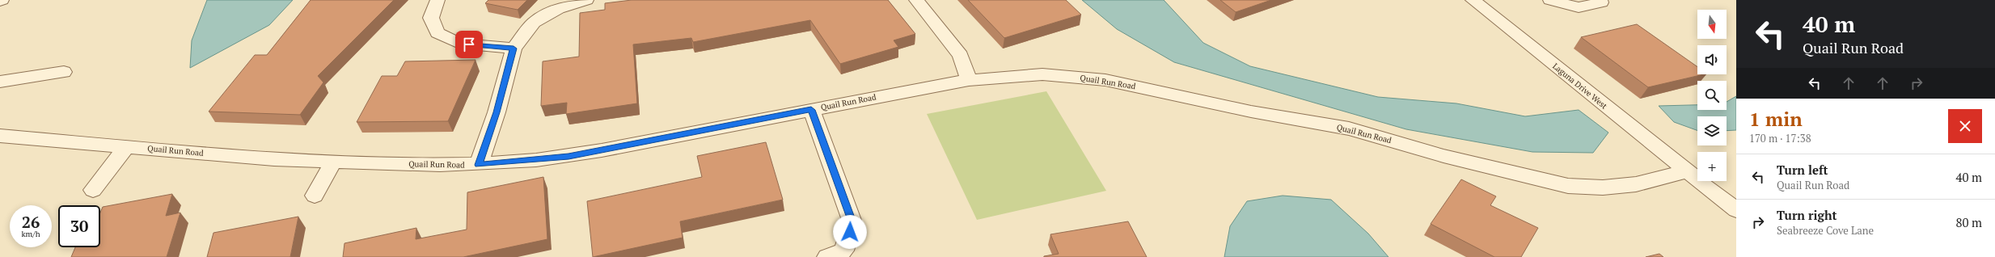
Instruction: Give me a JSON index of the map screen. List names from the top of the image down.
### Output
{
  "streets": {
    "street": ["Quail Run Road", "Laguna Drive West"]
  },
  "crossings": [
    ["Quail Run Road", "Laguna Drive West"]
  ],
  "north": "bottom",
  "page": {
    "turn": ["40 m", "Quail Run Road"],
    "map_buttons": "+",
    "heading": ["1 min", "170 m · 17:38"],
    "list": [
      {
        "name": "Turn left",
        "note": "Quail Run Road",
        "value": "40 m"
      },
      {
        "name": "Turn right",
        "note": "Seabreeze Cove Lane",
        "value": "80 m"
      }
    ],
    "speed": "26 km/h",
    "limit": "30"
  }
}
